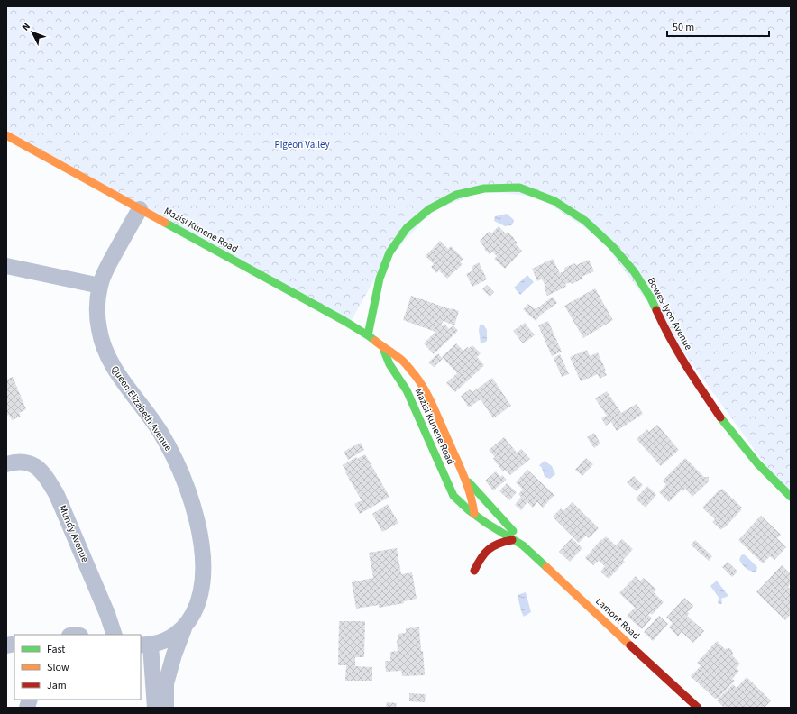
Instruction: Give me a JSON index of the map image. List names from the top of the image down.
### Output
{
  "streets": {
    "street": [
      "Mazisi Kunene Road",
      "Bowes-lyon Avenue",
      "Queen Elizabeth Avenue",
      "Mundy Avenue",
      "Lamont Road"
    ]
  },
  "crossings": [
    ["Mazisi Kunene Road", "Bowes-lyon Avenue"],
    ["Mazisi Kunene Road", "Queen Elizabeth Avenue"],
    ["Mazisi Kunene Road", "Lamont Road"]
  ],
  "parks": ["Pigeon Valley"],
  "legend": ["Fast", "Slow", "Jam"],
  "scale_bar": "50 m",
  "north": "top left"
}
